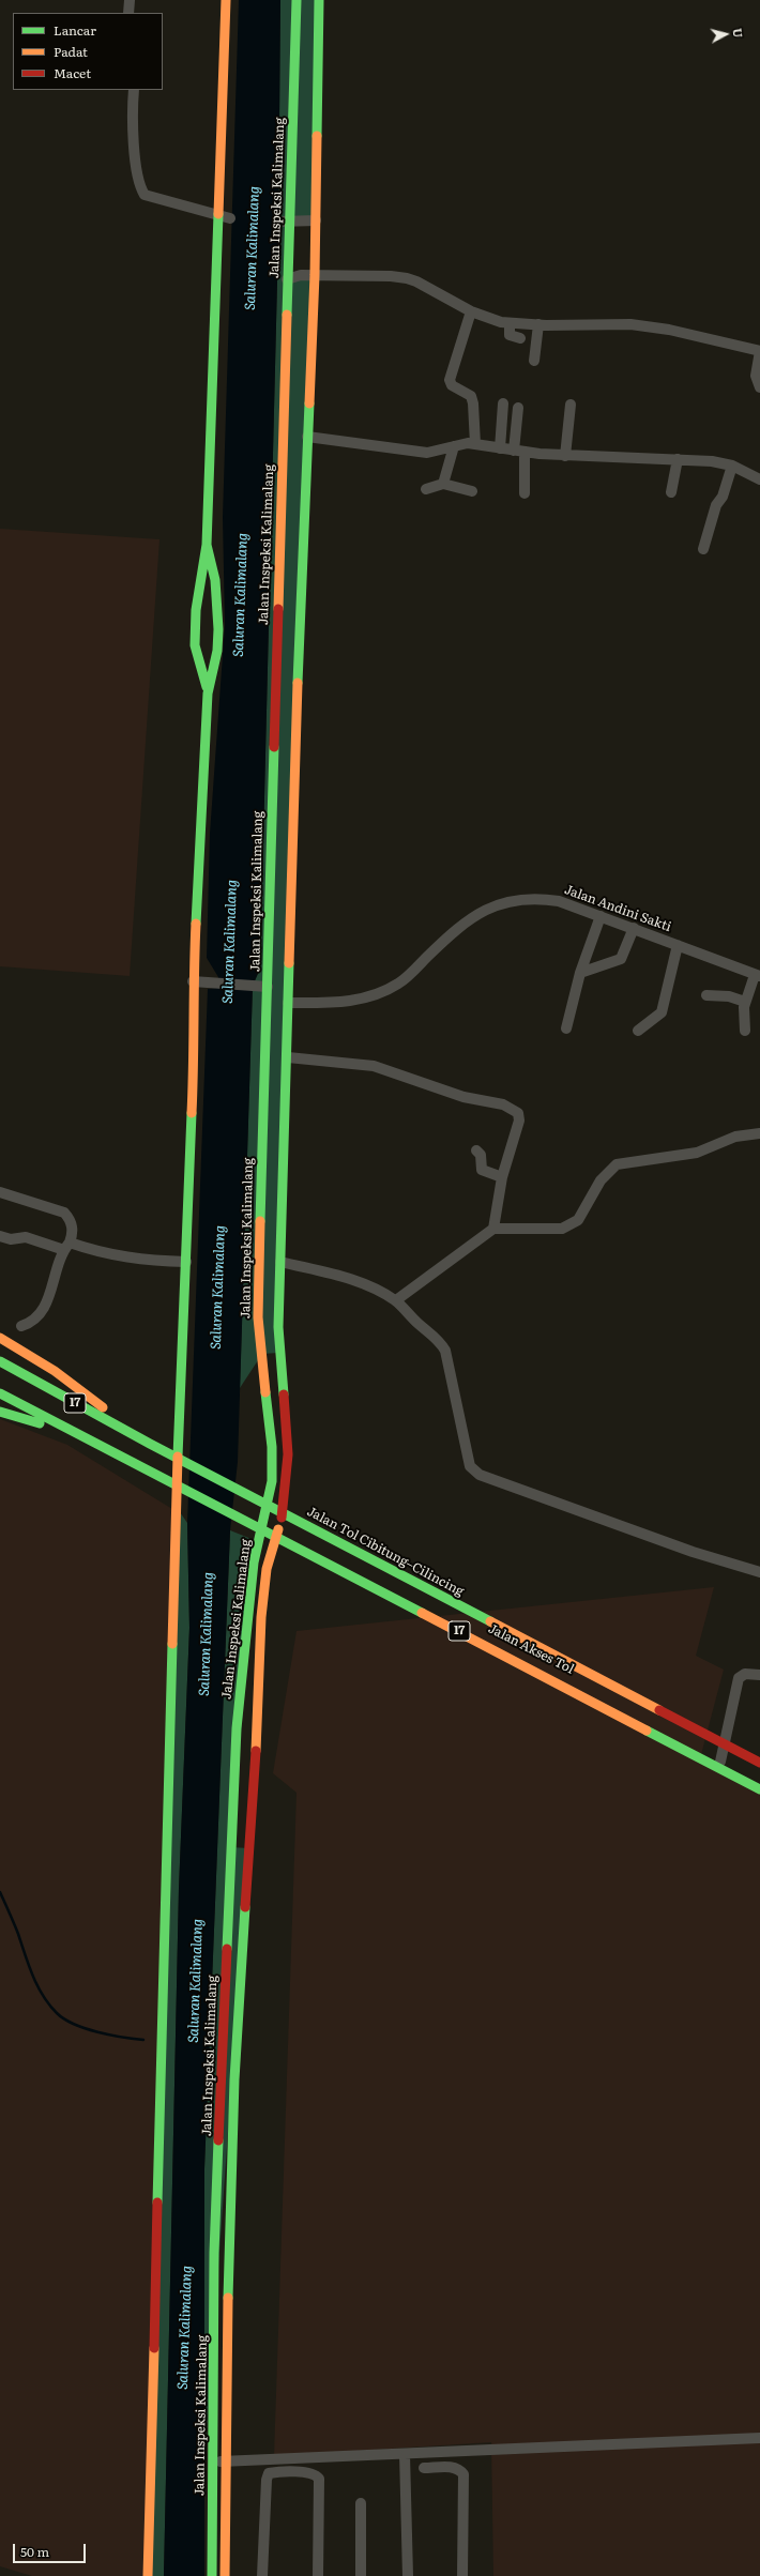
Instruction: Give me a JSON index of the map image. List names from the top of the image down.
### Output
{
  "streets": {
    "main road": [
      "Jalan Inspeksi Kalimalang",
      "17",
      "Jalan Tol Cibitung–Cilincing",
      "Jalan Akses Tol"
    ],
    "street": ["Jalan Andini Sakti"]
  },
  "crossings": [
    ["Jalan Inspeksi Kalimalang", "Jalan Akses Tol"]
  ],
  "water": ["Saluran Kalimalang"],
  "legend": ["Lancar", "Padat", "Macet"],
  "scale_bar": "50 m",
  "north": "right"
}
